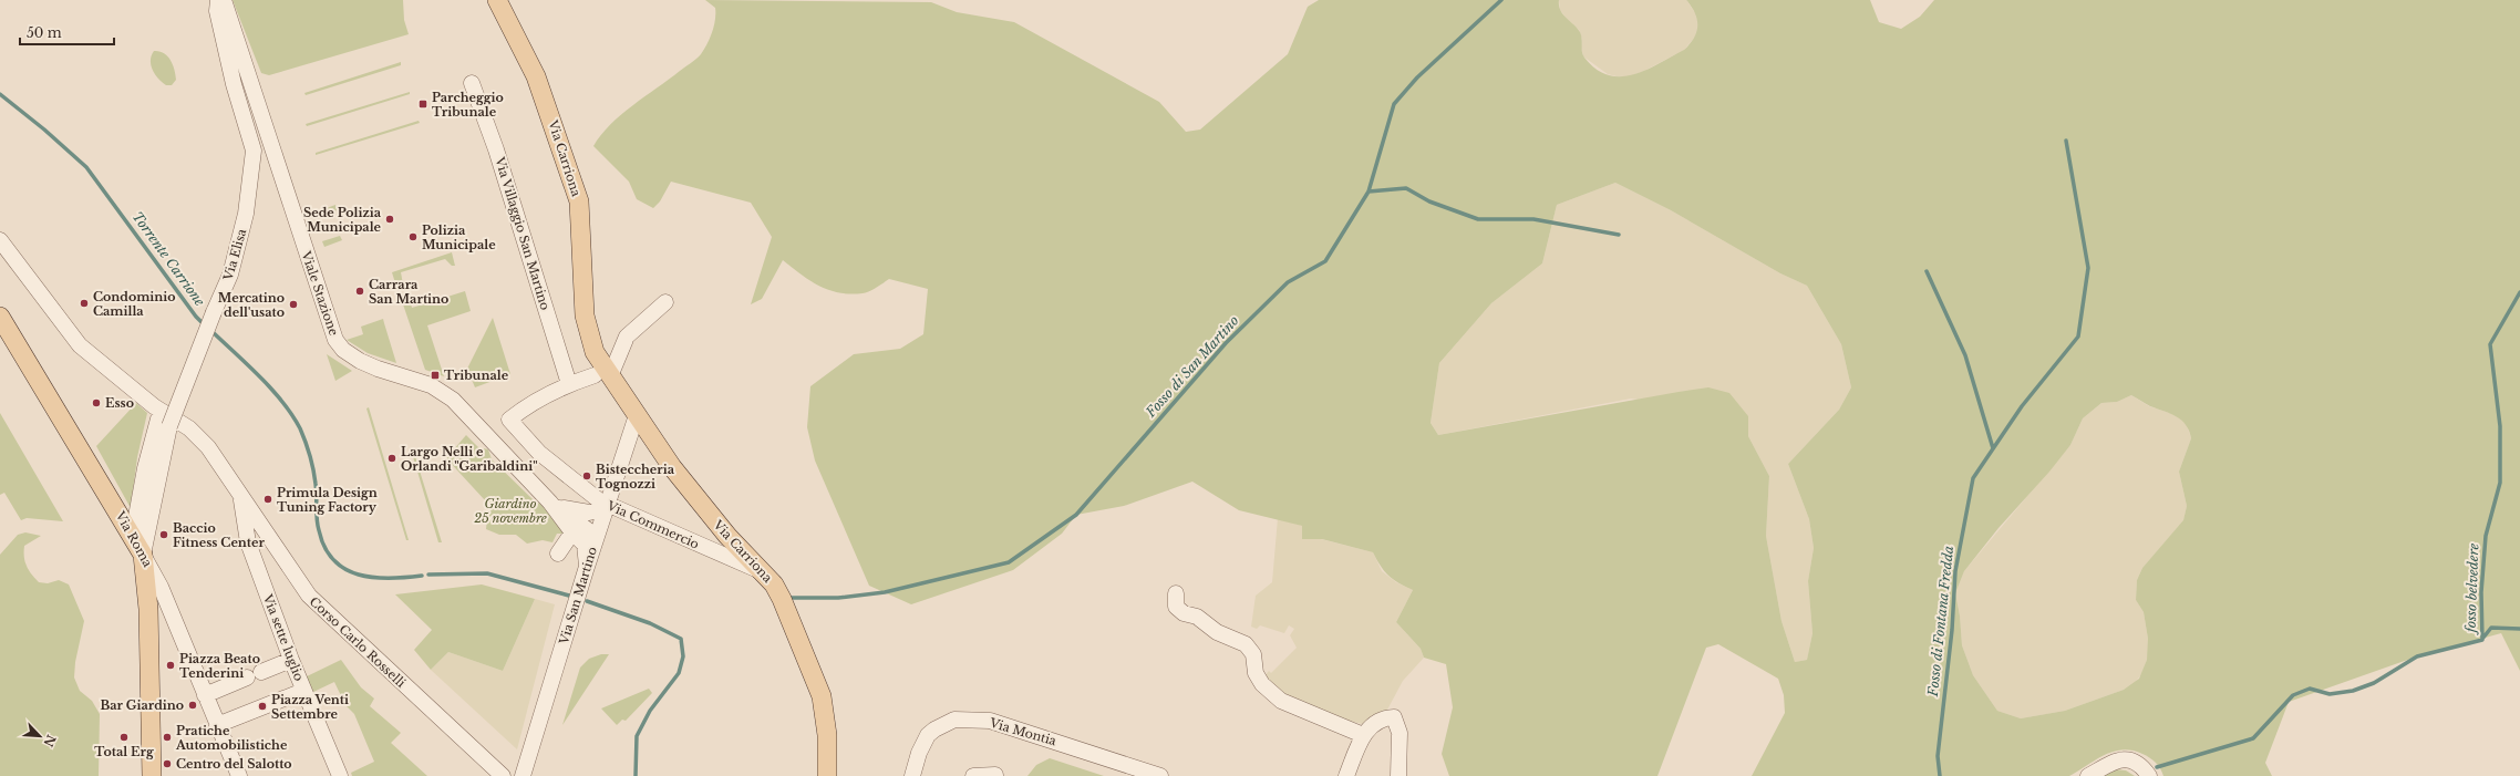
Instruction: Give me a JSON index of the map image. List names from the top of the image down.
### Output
{
  "streets": {
    "main road": ["Via Carriona", "Via Roma"],
    "street": [
      "Via Villaggio San Martino",
      "Via Elisa",
      "Viale Stazione",
      "Via Commercio",
      "Via San Martino",
      "Via sette luglio",
      "Corso Carlo Rosselli",
      "Via Montia"
    ]
  },
  "crossings": [
    ["Via Carriona", "Via Commercio"],
    ["Via Carriona", "Via San Martino"],
    ["Via Villaggio San Martino", "Via Commercio"],
    ["Via Elisa", "Via Roma"],
    ["Via Commercio", "Via San Martino"],
    ["Via sette luglio", "Corso Carlo Rosselli"]
  ],
  "water": [
    "Torrente Carrione",
    "Fosso di San Martino",
    "fosso belvedere",
    "Fosso di Fontana Fredda"
  ],
  "parks": ["Giardino 25 novembre"],
  "places": {
    "transit": ["Parcheggio Tribunale", "Tribunale"],
    "other": [
      "Sede Polizia Municipale",
      "Polizia Municipale",
      "Carrara San Martino",
      "Condominio Camilla",
      "Mercatino dell'usato",
      "Esso",
      "Largo Nelli e Orlandi \"Garibaldini\"",
      "Bisteccheria Tognozzi",
      "Primula Design Tuning Factory",
      "Baccio Fitness Center",
      "Piazza Beato Tenderini",
      "Bar Giardino",
      "Piazza Venti Settembre",
      "Total Erg",
      "Pratiche Automobilistiche",
      "Centro del Salotto"
    ]
  },
  "scale_bar": "50 m",
  "north": "bottom right"
}
